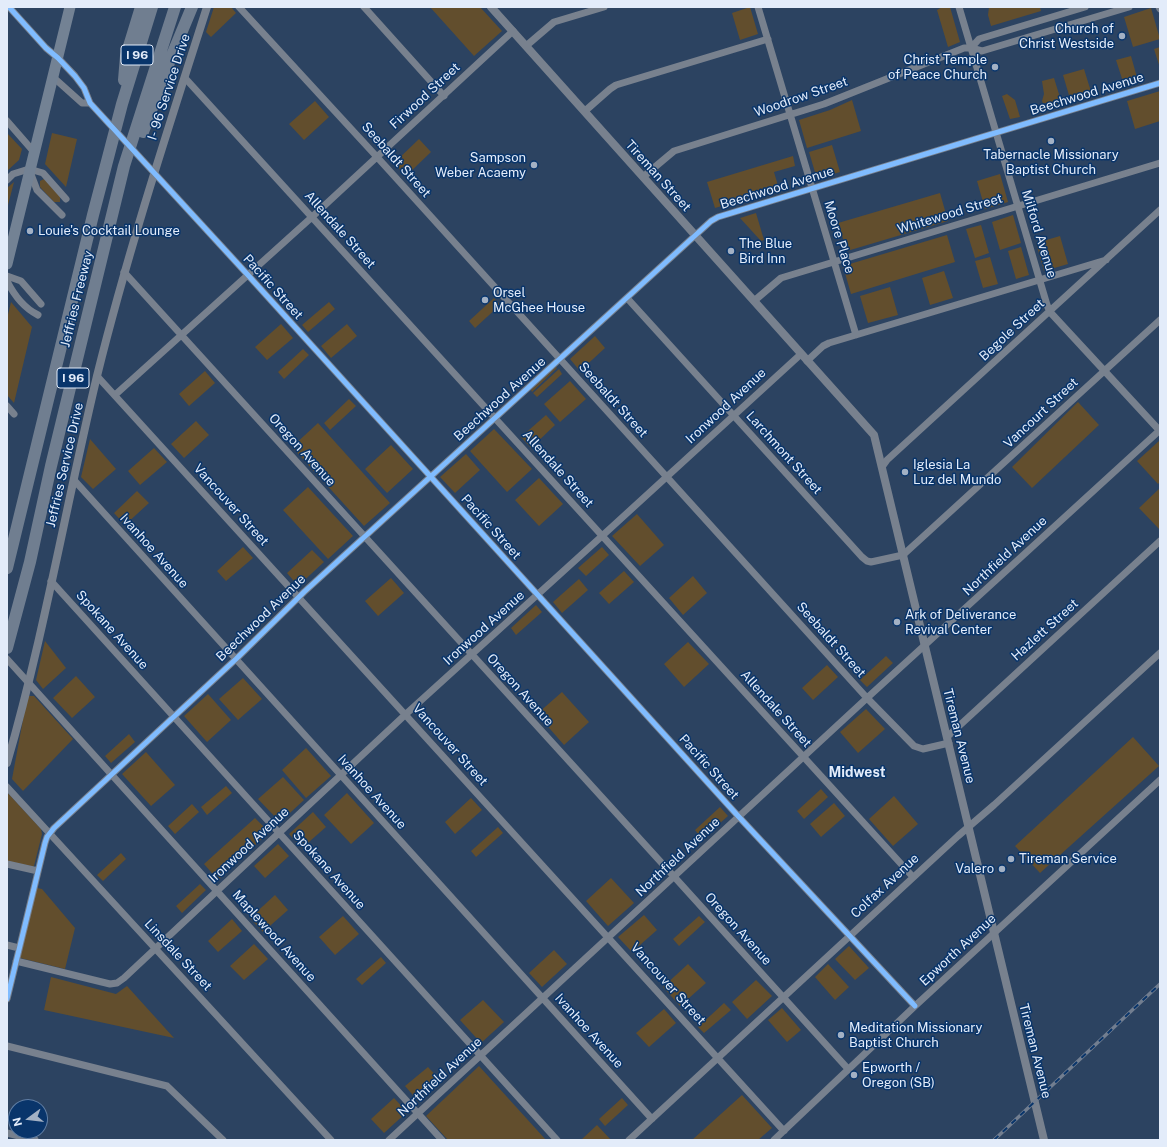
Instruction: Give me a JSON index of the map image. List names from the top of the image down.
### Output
{
  "streets": {
    "highway": ["I 96", "Jeffries Freeway"],
    "street": [
      "I- 96 Service Drive",
      "Beechwood Avenue",
      "Firwood Street",
      "Woodrow Street",
      "Seebaldt Street",
      "Tireman Street",
      "Whitewood Street",
      "Allendale Street",
      "Milford Avenue",
      "Moore Place",
      "Pacific Street",
      "Begole Street",
      "Ironwood Avenue",
      "Vancourt Street",
      "Oregon Avenue",
      "Larchmont Street",
      "Jeffries Service Drive",
      "Vancouver Street",
      "Ivanhoe Avenue",
      "Northfield Avenue",
      "Spokane Avenue",
      "Hazlett Street",
      "Tireman Avenue",
      "Colfax Avenue",
      "Maplewood Avenue",
      "Epworth Avenue",
      "Linsdale Street"
    ]
  },
  "crossings": [
    ["I- 96 Service Drive", "Allendale Street"],
    ["I- 96 Service Drive", "Pacific Street"],
    ["I- 96 Service Drive", "Jeffries Service Drive"],
    ["Beechwood Avenue", "Seebaldt Street"],
    ["Beechwood Avenue", "Tireman Street"],
    ["Beechwood Avenue", "Allendale Street"],
    ["Beechwood Avenue", "Milford Avenue"],
    ["Beechwood Avenue", "Moore Place"],
    ["Beechwood Avenue", "Pacific Street"],
    ["Beechwood Avenue", "Ironwood Avenue"],
    ["Beechwood Avenue", "Oregon Avenue"],
    ["Beechwood Avenue", "Larchmont Street"],
    ["Beechwood Avenue", "Vancouver Street"],
    ["Beechwood Avenue", "Ivanhoe Avenue"],
    ["Beechwood Avenue", "Spokane Avenue"],
    ["Beechwood Avenue", "Maplewood Avenue"],
    ["Beechwood Avenue", "Linsdale Street"],
    ["Firwood Street", "Seebaldt Street"],
    ["Firwood Street", "Tireman Street"],
    ["Firwood Street", "Allendale Street"],
    ["Firwood Street", "Pacific Street"],
    ["Firwood Street", "Oregon Avenue"],
    ["Firwood Street", "Vancouver Street"],
    ["Woodrow Street", "Tireman Street"],
    ["Woodrow Street", "Milford Avenue"],
    ["Woodrow Street", "Moore Place"],
    ["Seebaldt Street", "Ironwood Avenue"],
    ["Seebaldt Street", "Northfield Avenue"],
    ["Seebaldt Street", "Hazlett Street"],
    ["Seebaldt Street", "Tireman Avenue"],
    ["Tireman Street", "Whitewood Street"],
    ["Tireman Street", "Ironwood Avenue"],
    ["Tireman Street", "Tireman Avenue"],
    ["Whitewood Street", "Milford Avenue"],
    ["Whitewood Street", "Moore Place"],
    ["Allendale Street", "Ironwood Avenue"],
    ["Allendale Street", "Northfield Avenue"],
    ["Allendale Street", "Colfax Avenue"],
    ["Milford Avenue", "Begole Street"],
    ["Milford Avenue", "Vancourt Street"],
    ["Milford Avenue", "Northfield Avenue"],
    ["Pacific Street", "Ironwood Avenue"],
    ["Pacific Street", "Jeffries Service Drive"],
    ["Pacific Street", "Northfield Avenue"],
    ["Pacific Street", "Colfax Avenue"],
    ["Pacific Street", "Epworth Avenue"],
    ["Begole Street", "Tireman Avenue"],
    ["Ironwood Avenue", "Oregon Avenue"],
    ["Ironwood Avenue", "Larchmont Street"],
    ["Ironwood Avenue", "Vancouver Street"],
    ["Ironwood Avenue", "Ivanhoe Avenue"],
    ["Ironwood Avenue", "Spokane Avenue"],
    ["Ironwood Avenue", "Maplewood Avenue"],
    ["Ironwood Avenue", "Linsdale Street"],
    ["Vancourt Street", "Larchmont Street"],
    ["Vancourt Street", "Tireman Avenue"],
    ["Oregon Avenue", "Jeffries Service Drive"],
    ["Oregon Avenue", "Northfield Avenue"],
    ["Oregon Avenue", "Colfax Avenue"],
    ["Oregon Avenue", "Epworth Avenue"],
    ["Larchmont Street", "Tireman Avenue"],
    ["Jeffries Service Drive", "Vancouver Street"],
    ["Jeffries Service Drive", "Ivanhoe Avenue"],
    ["Jeffries Service Drive", "Spokane Avenue"],
    ["Jeffries Service Drive", "Maplewood Avenue"],
    ["Vancouver Street", "Northfield Avenue"],
    ["Vancouver Street", "Colfax Avenue"],
    ["Vancouver Street", "Epworth Avenue"],
    ["Ivanhoe Avenue", "Northfield Avenue"],
    ["Ivanhoe Avenue", "Colfax Avenue"],
    ["Northfield Avenue", "Spokane Avenue"],
    ["Northfield Avenue", "Tireman Avenue"],
    ["Northfield Avenue", "Maplewood Avenue"],
    ["Hazlett Street", "Tireman Avenue"],
    ["Tireman Avenue", "Colfax Avenue"],
    ["Tireman Avenue", "Epworth Avenue"]
  ],
  "districts": ["Midwest"],
  "places": [
    "Church of Christ Westside",
    "Christ Temple of Peace Church",
    "Tabernacle Missionary Baptist Church",
    "Sampson Weber Acaemy",
    "Louie's Cocktail Lounge",
    "The Blue Bird Inn",
    "Orsel McGhee House",
    "Iglesia La Luz del Mundo",
    "Ark of Deliverance Revival Center",
    "Tireman Service",
    "Valero",
    "Meditation Missionary Baptist Church",
    "Epworth / Oregon (SB)"
  ],
  "north": "left"
}
